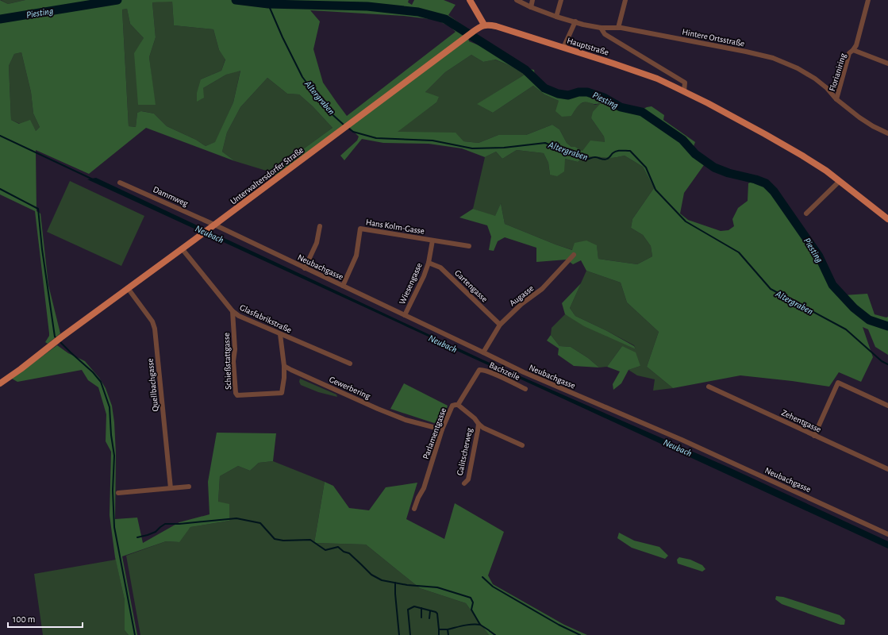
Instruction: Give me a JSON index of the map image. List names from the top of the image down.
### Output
{
  "streets": {
    "main road": ["Hauptstraße", "Unterwaltersdorfer Straße"],
    "street": [
      "Hintere Ortsstraße",
      "Florianiring",
      "Dammweg",
      "Hans Kolm-Gasse",
      "Neubachgasse",
      "Wiesengasse",
      "Gartengasse",
      "Augasse",
      "Glasfabrikstraße",
      "Schießstattgasse",
      "Bachzeile",
      "Quellbachgasse",
      "Gewerbering",
      "Zehentgasse",
      "Parlamentgasse",
      "Galitscherweg"
    ]
  },
  "crossings": [
    ["Hintere Ortsstraße", "Hauptstraße"],
    ["Hintere Ortsstraße", "Florianiring"],
    ["Hauptstraße", "Unterwaltersdorfer Straße"],
    ["Unterwaltersdorfer Straße", "Dammweg"],
    ["Unterwaltersdorfer Straße", "Neubachgasse"],
    ["Unterwaltersdorfer Straße", "Glasfabrikstraße"],
    ["Unterwaltersdorfer Straße", "Quellbachgasse"],
    ["Dammweg", "Neubachgasse"],
    ["Hans Kolm-Gasse", "Neubachgasse"],
    ["Hans Kolm-Gasse", "Wiesengasse"],
    ["Neubachgasse", "Wiesengasse"],
    ["Neubachgasse", "Augasse"],
    ["Wiesengasse", "Gartengasse"],
    ["Gartengasse", "Augasse"],
    ["Glasfabrikstraße", "Schießstattgasse"],
    ["Schießstattgasse", "Gewerbering"],
    ["Bachzeile", "Parlamentgasse"],
    ["Gewerbering", "Parlamentgasse"],
    ["Parlamentgasse", "Galitscherweg"]
  ],
  "water": ["Piesting", "Altergraben", "Neubach"],
  "scale_bar": "100 m"
}
